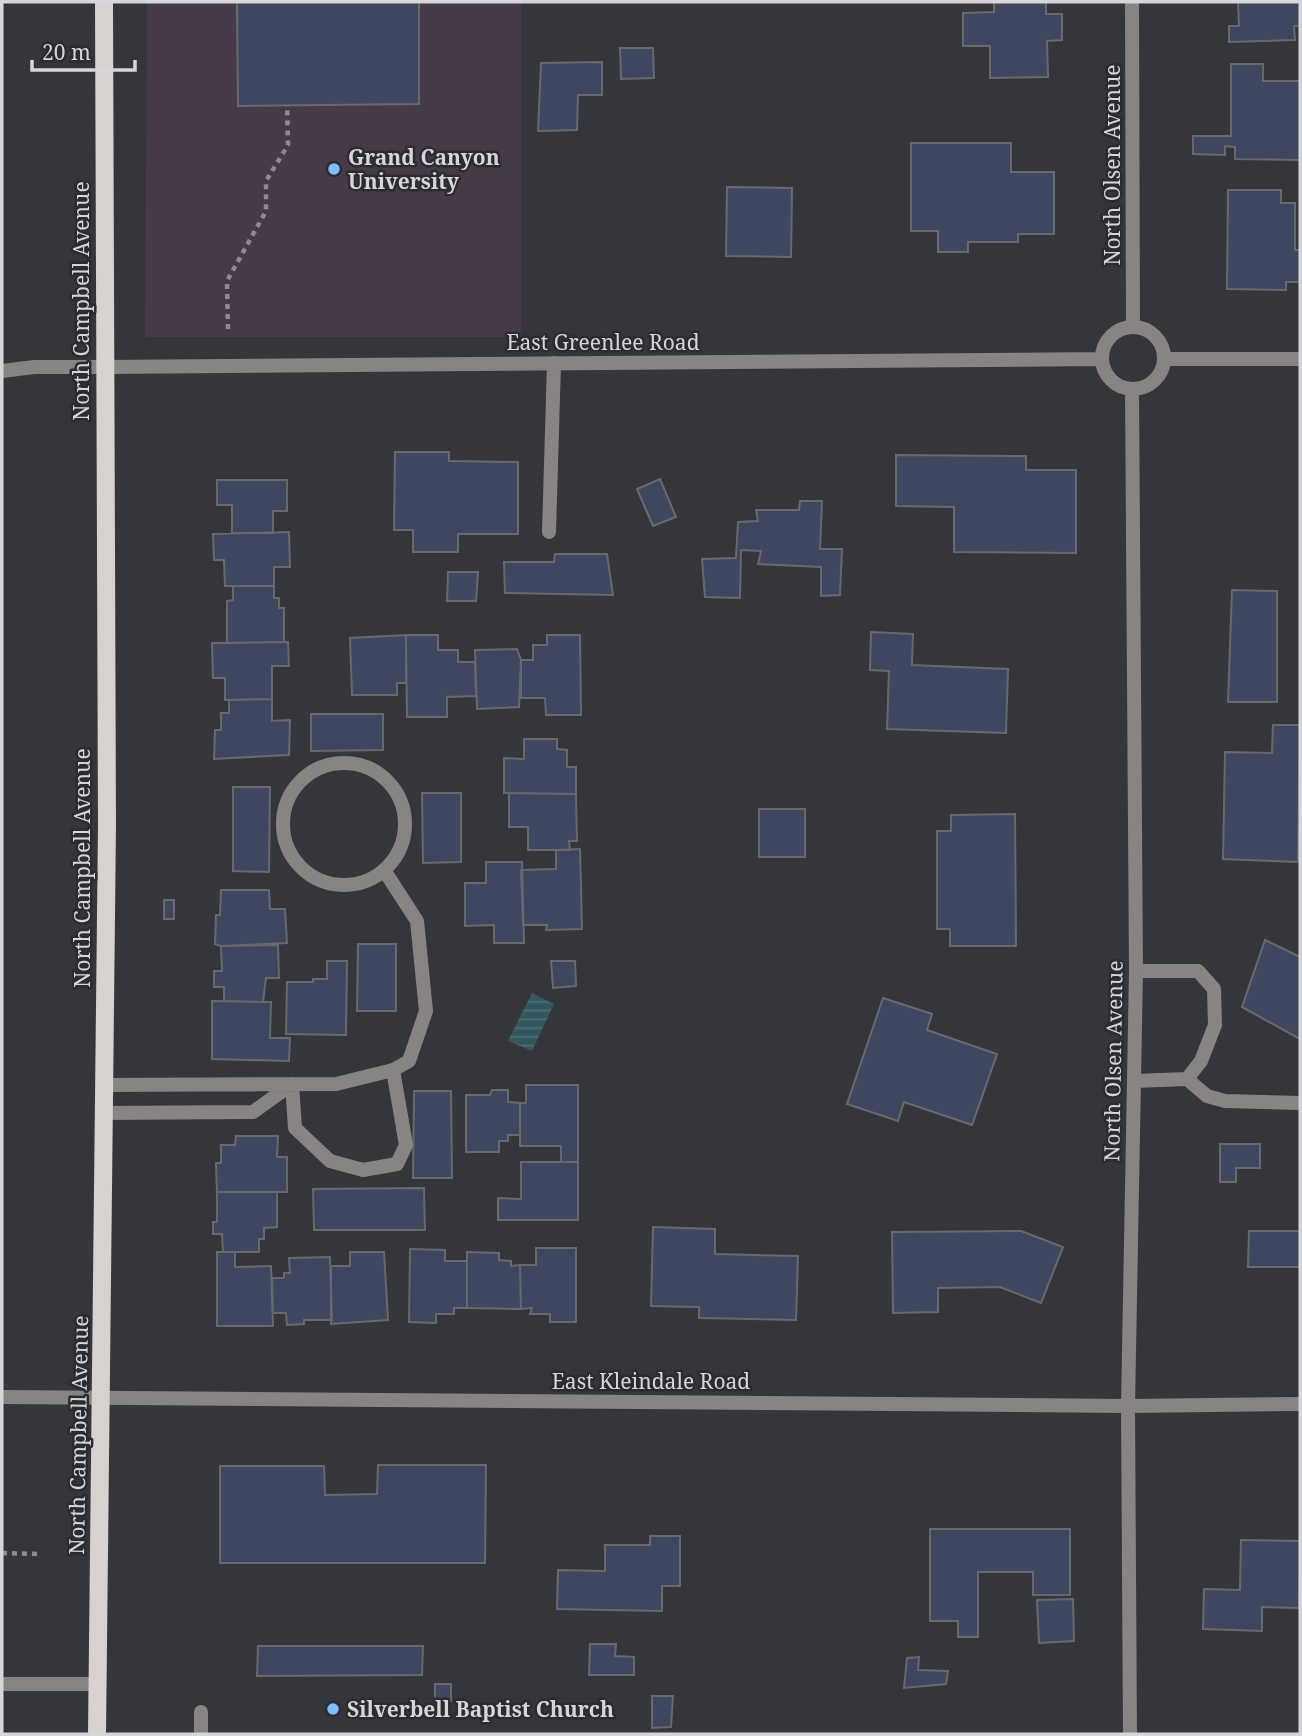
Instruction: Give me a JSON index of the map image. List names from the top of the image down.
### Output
{
  "streets": {
    "main road": ["North Campbell Avenue"],
    "street": ["North Olsen Avenue", "East Greenlee Road", "East Kleindale Road"]
  },
  "crossings": [
    ["North Olsen Avenue", "East Greenlee Road"],
    ["North Olsen Avenue", "East Kleindale Road"],
    ["North Campbell Avenue", "East Greenlee Road"],
    ["North Campbell Avenue", "East Kleindale Road"]
  ],
  "places": ["Grand Canyon University", "Silverbell Baptist Church"],
  "scale_bar": "20 m"
}
